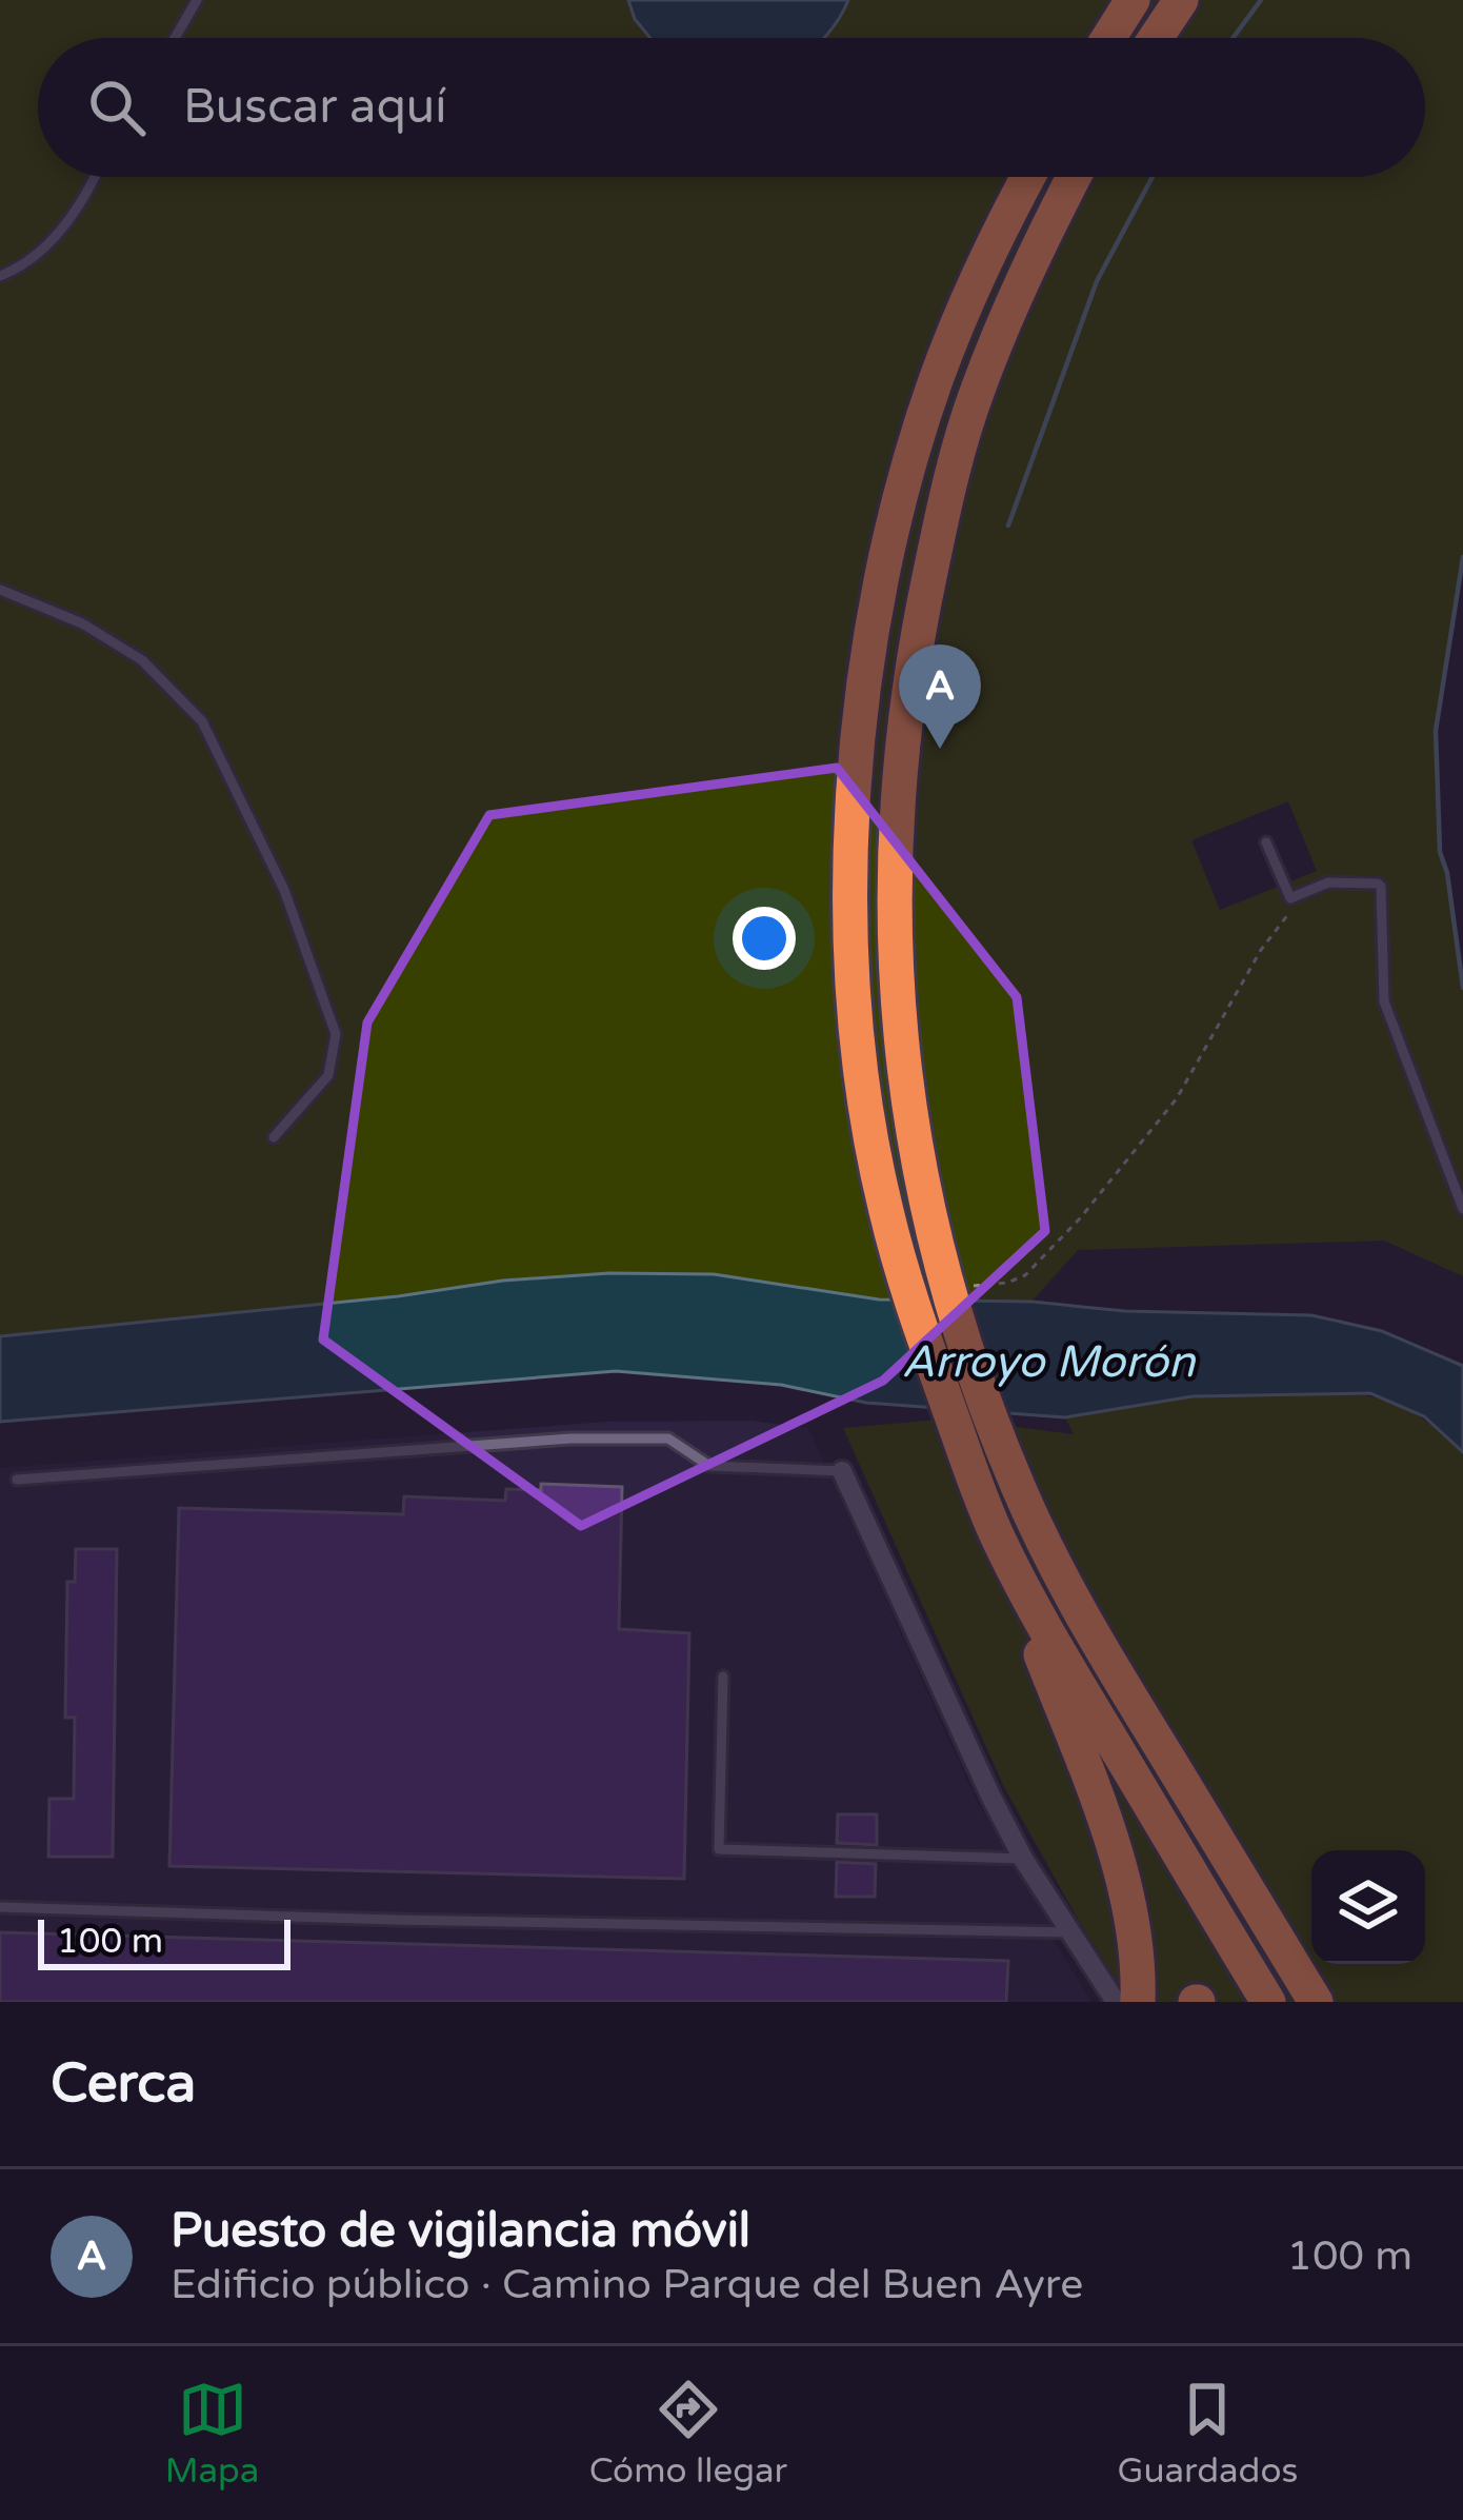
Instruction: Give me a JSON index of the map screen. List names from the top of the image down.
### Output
{
  "water": ["Arroyo Morón"],
  "scale_bar": "100 m",
  "page": {
    "search": "Buscar aquí",
    "pins": "A",
    "scale": "100 m",
    "heading": "Cerca",
    "list": [
      {
        "mark": "A",
        "name": "Puesto de vigilancia móvil",
        "note": "Edificio público · Camino Parque del Buen Ayre",
        "value": "100 m"
      }
    ],
    "nav": ["Mapa", "Cómo llegar", "Guardados"]
  }
}
